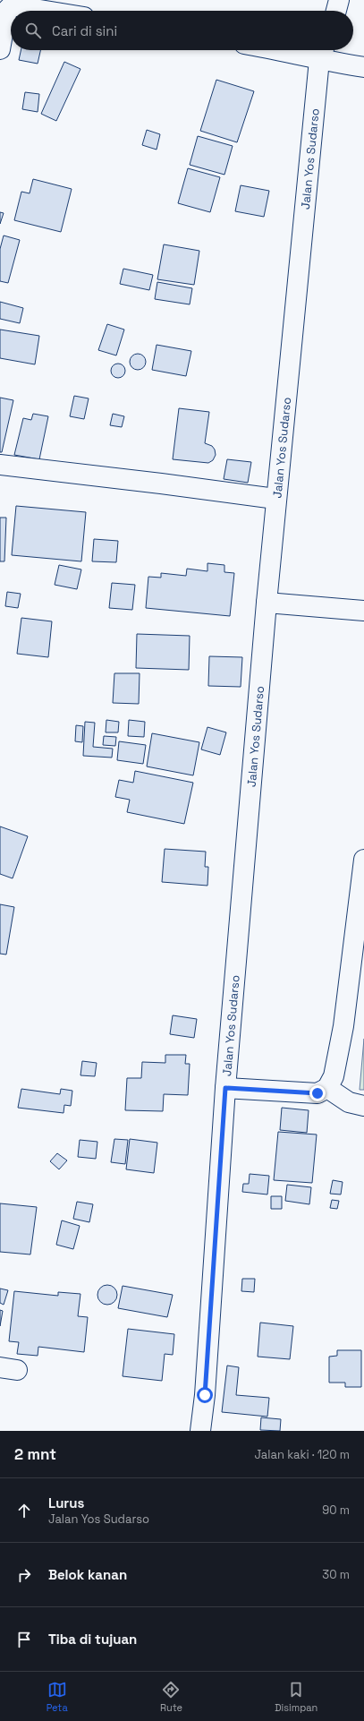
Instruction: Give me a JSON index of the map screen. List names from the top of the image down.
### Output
{
  "streets": {
    "main road": ["Jalan Yos Sudarso"]
  },
  "page": {
    "search": "Cari di sini",
    "heading": ["2 mnt", "Jalan kaki · 120 m"],
    "list": [
      ["Lurus", "Jalan Yos Sudarso", "90 m"],
      ["Belok kanan", "30 m"],
      "Tiba di tujuan"
    ],
    "nav": ["Peta", "Rute", "Disimpan"]
  }
}
